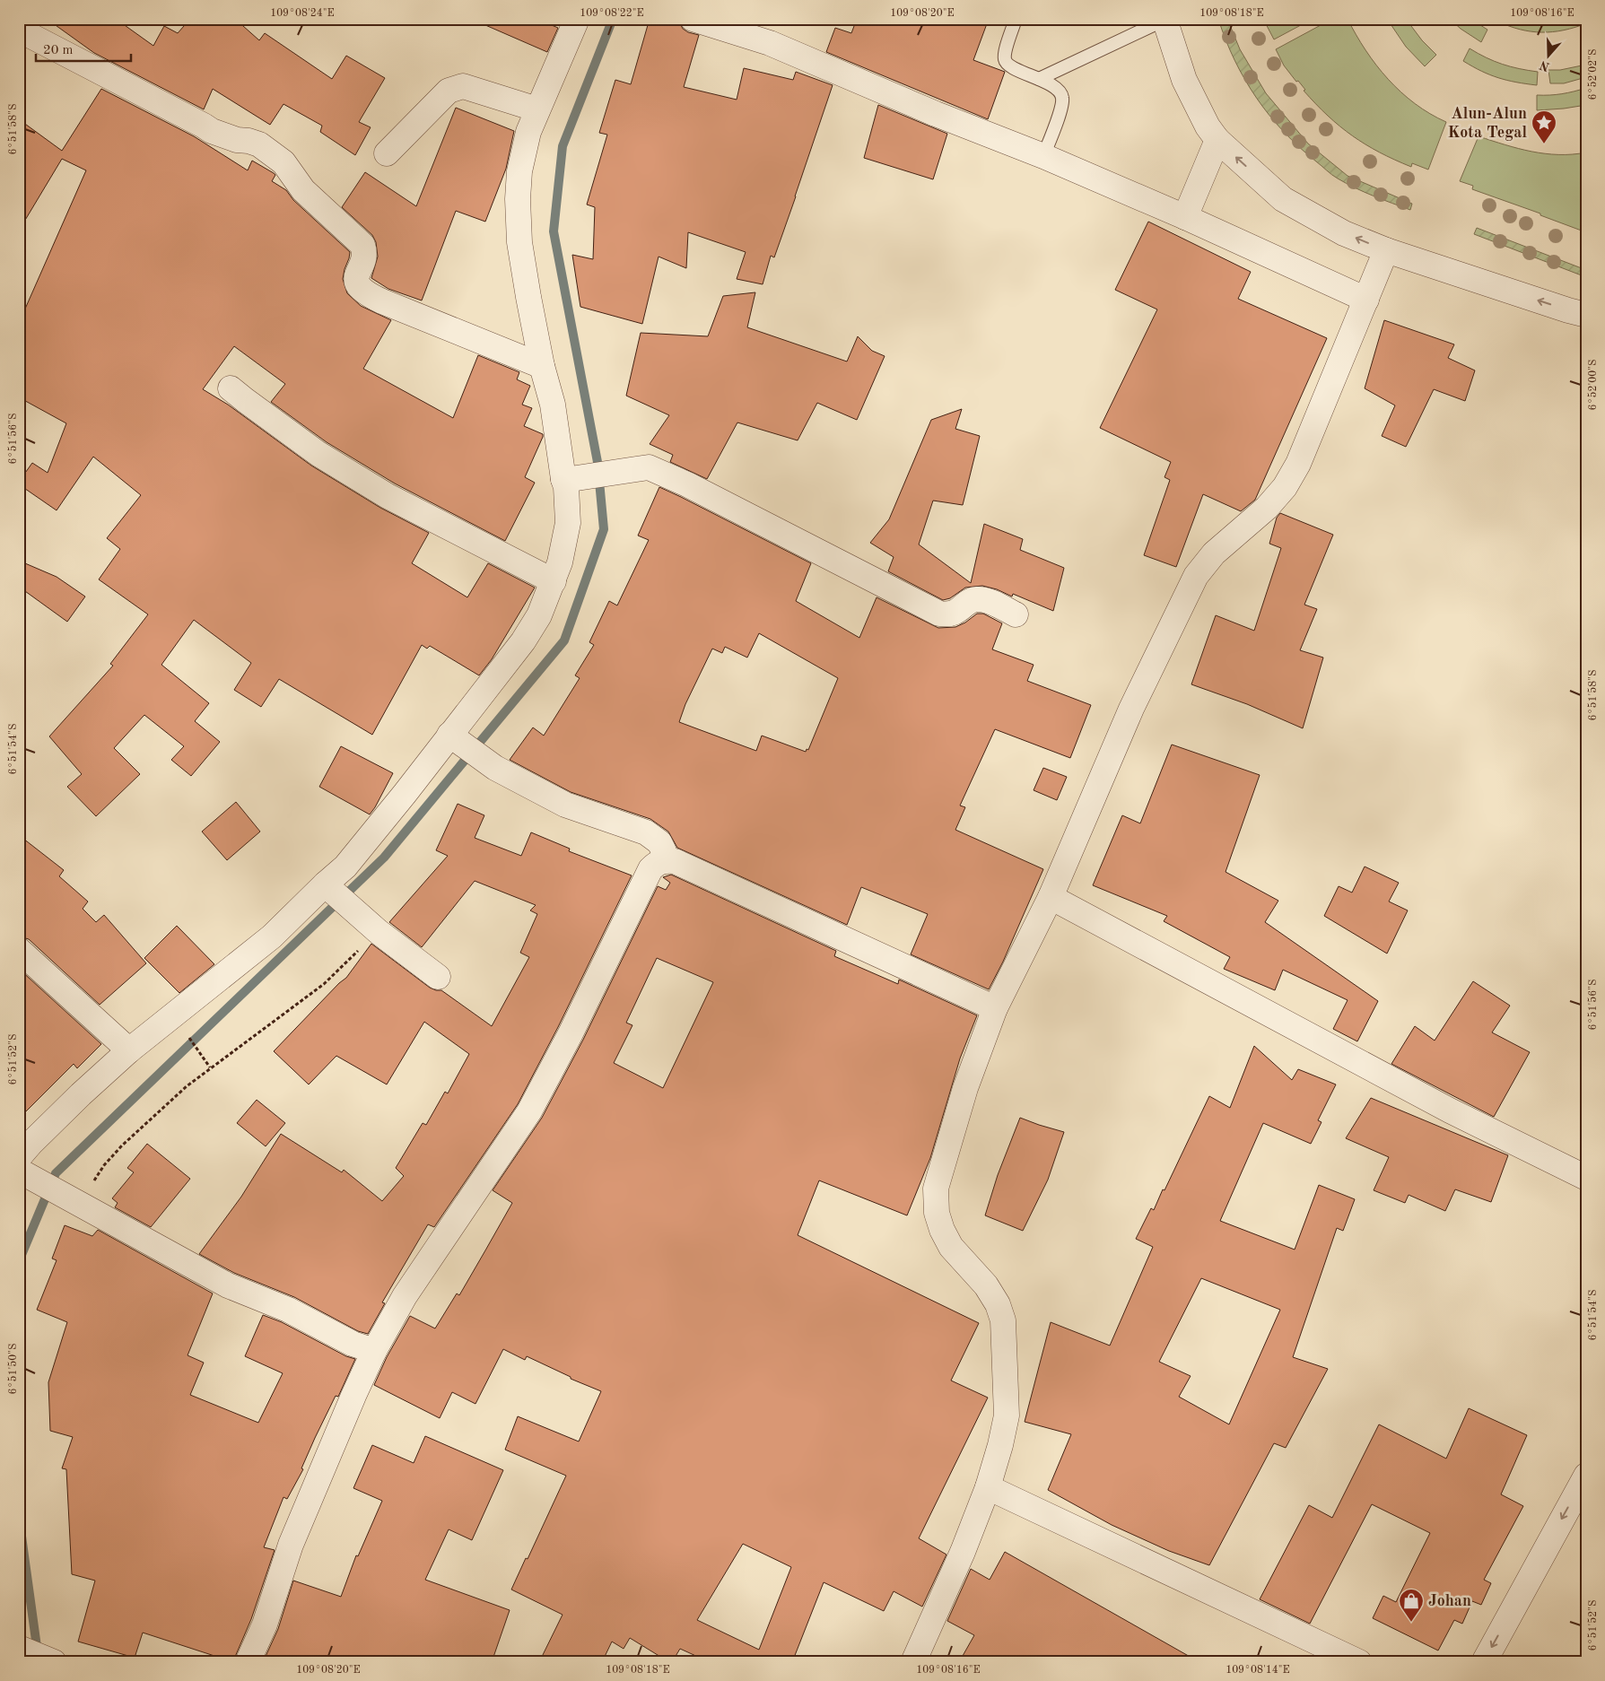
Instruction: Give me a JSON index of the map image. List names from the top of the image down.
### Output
{
  "places": {
    "place": ["Alun-Alun Kota Tegal"],
    "shop": ["Johan"]
  },
  "scale_bar": "20 m",
  "north": "bottom",
  "coordinates": [
    "109°08'24\"E",
    "109°08'22\"E",
    "109°08'20\"E",
    "109°08'18\"E",
    "109°08'16\"E",
    "6°52'02\"S",
    "6°51'58\"S",
    "6°52'00\"S",
    "6°51'56\"S",
    "6°51'54\"S",
    "6°51'52\"S",
    "6°51'50\"S",
    "109°08'14\"E"
  ]
}
